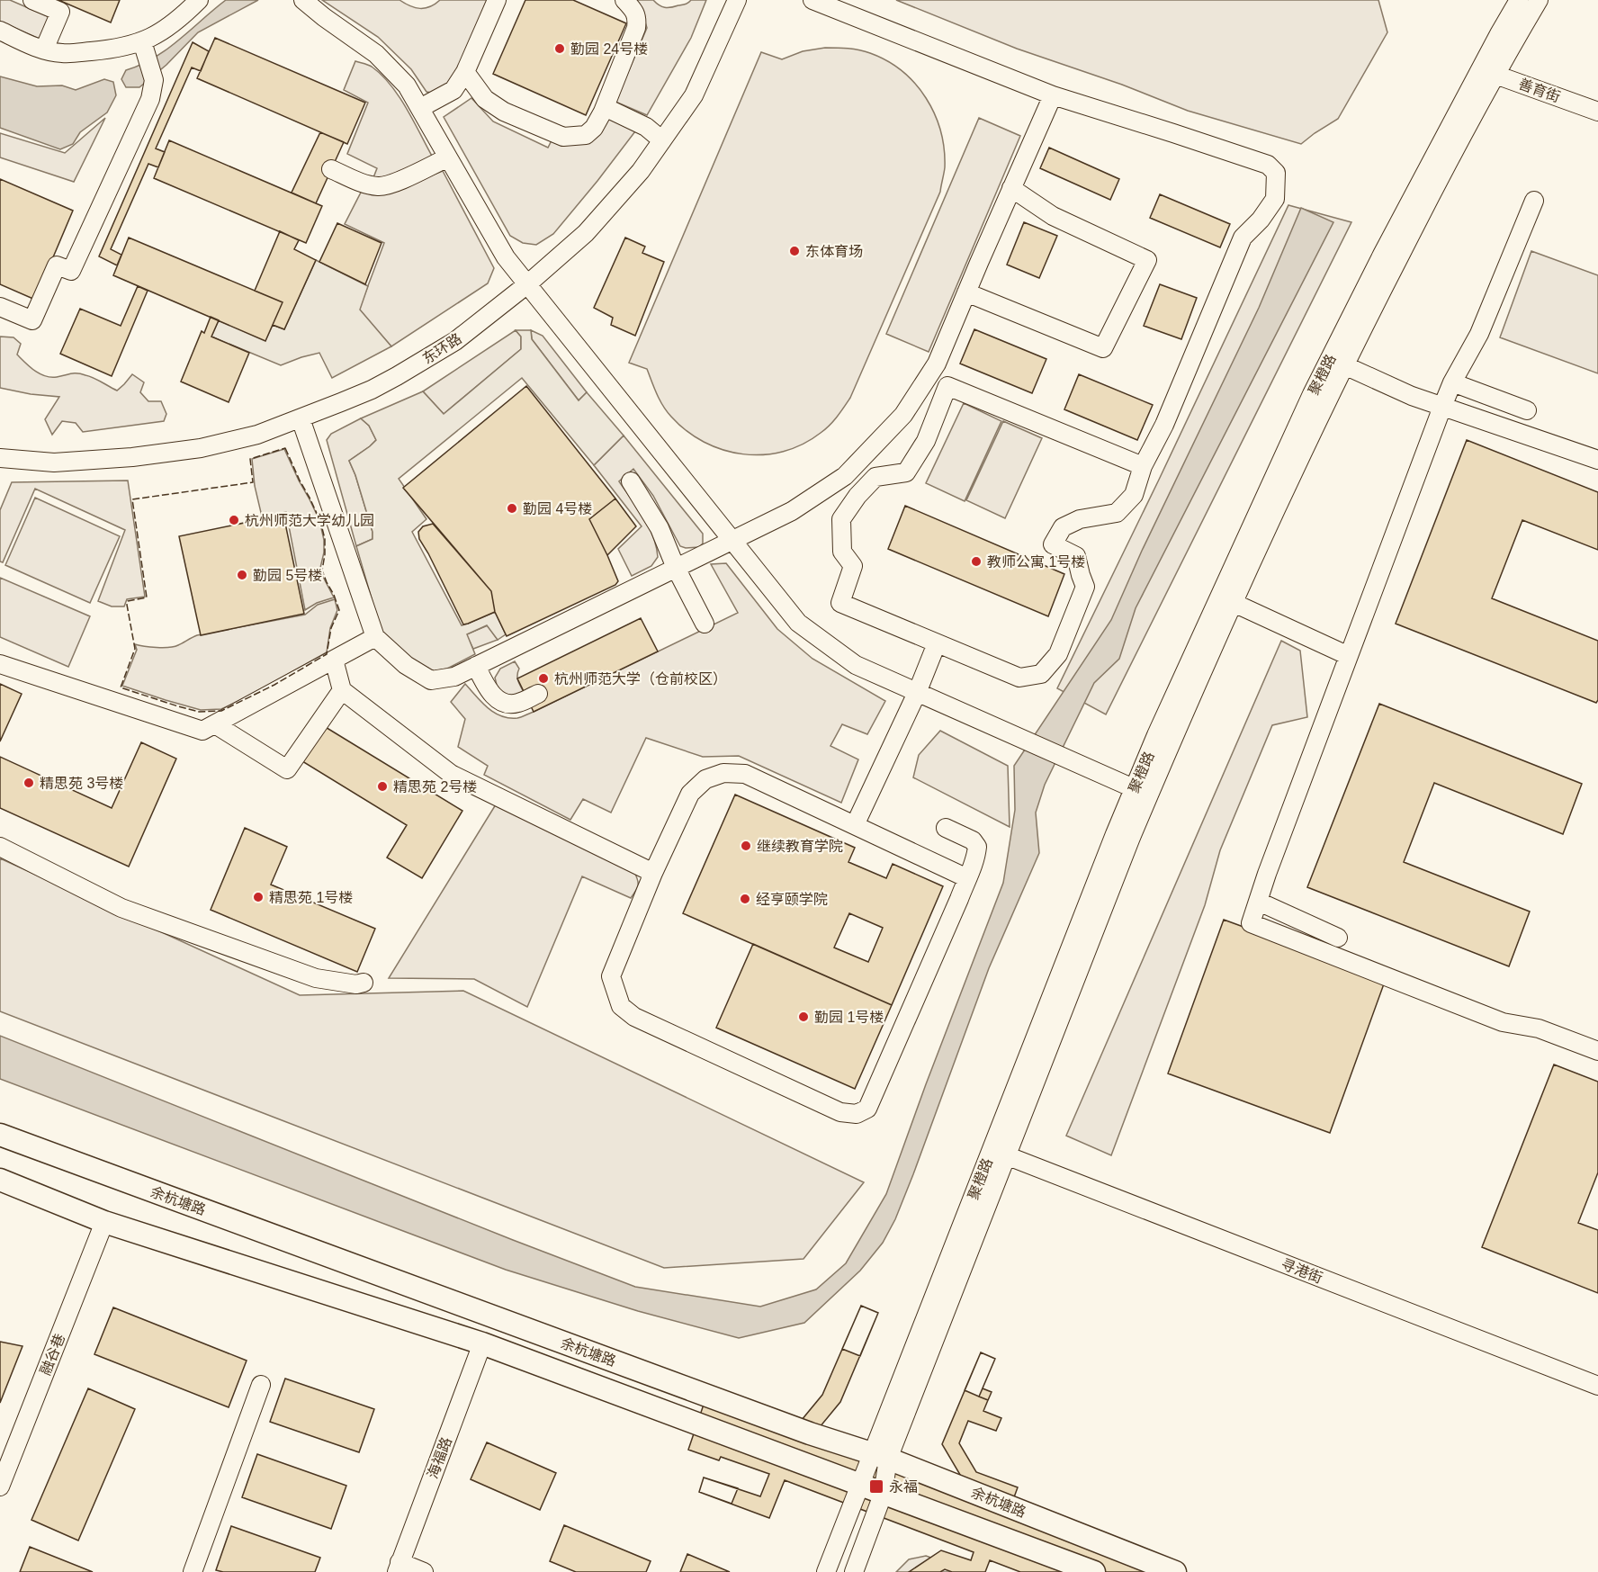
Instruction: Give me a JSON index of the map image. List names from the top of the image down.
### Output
{
  "streets": {
    "main road": ["余杭塘路"],
    "street": [
      "善育街",
      "东环路",
      "聚橙路",
      "寻港街",
      "融谷巷",
      "海福路"
    ]
  },
  "crossings": [
    ["善育街", "聚橙路"],
    ["聚橙路", "余杭塘路"],
    ["聚橙路", "寻港街"],
    ["余杭塘路", "融谷巷"],
    ["余杭塘路", "海福路"]
  ],
  "places": {
    "other": [
      "勤园 24号楼",
      "东体育场",
      "勤园 4号楼",
      "杭州师范大学幼儿园",
      "教师公寓 1号楼",
      "勤园 5号楼",
      "杭州师范大学（仓前校区）",
      "精思苑 3号楼",
      "精思苑 2号楼",
      "继续教育学院",
      "精思苑 1号楼",
      "经亨颐学院",
      "勤园 1号楼"
    ],
    "transit": ["永福"]
  }
}
